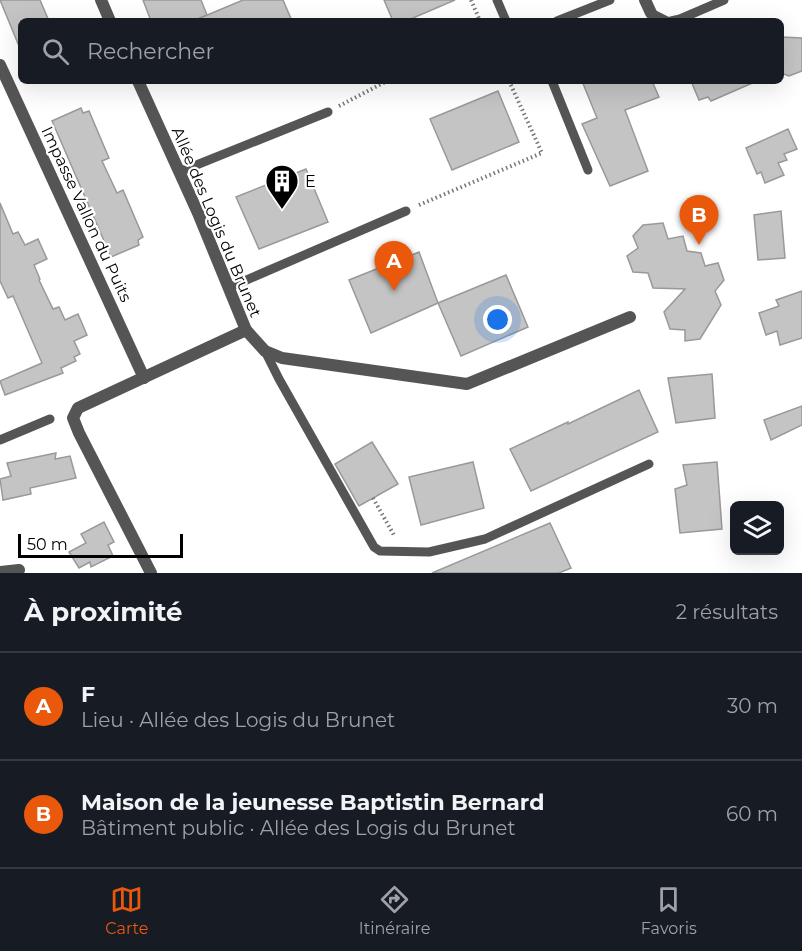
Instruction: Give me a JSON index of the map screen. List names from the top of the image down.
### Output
{
  "streets": {
    "street": ["Impasse Vallon du Puits", "Allée des Logis du Brunet"]
  },
  "places": {
    "building": ["E"]
  },
  "scale_bar": "50 m",
  "page": {
    "search": "Rechercher",
    "pins": ["B", "A"],
    "scale": "50 m",
    "heading": ["À proximité", "2 résultats"],
    "list": [
      {
        "mark": "A",
        "name": "F",
        "note": "Lieu · Allée des Logis du Brunet",
        "value": "30 m"
      },
      {
        "mark": "B",
        "name": "Maison de la jeunesse Baptistin Bernard",
        "note": "Bâtiment public · Allée des Logis du Brunet",
        "value": "60 m"
      }
    ],
    "nav": ["Carte", "Itinéraire", "Favoris"]
  }
}
